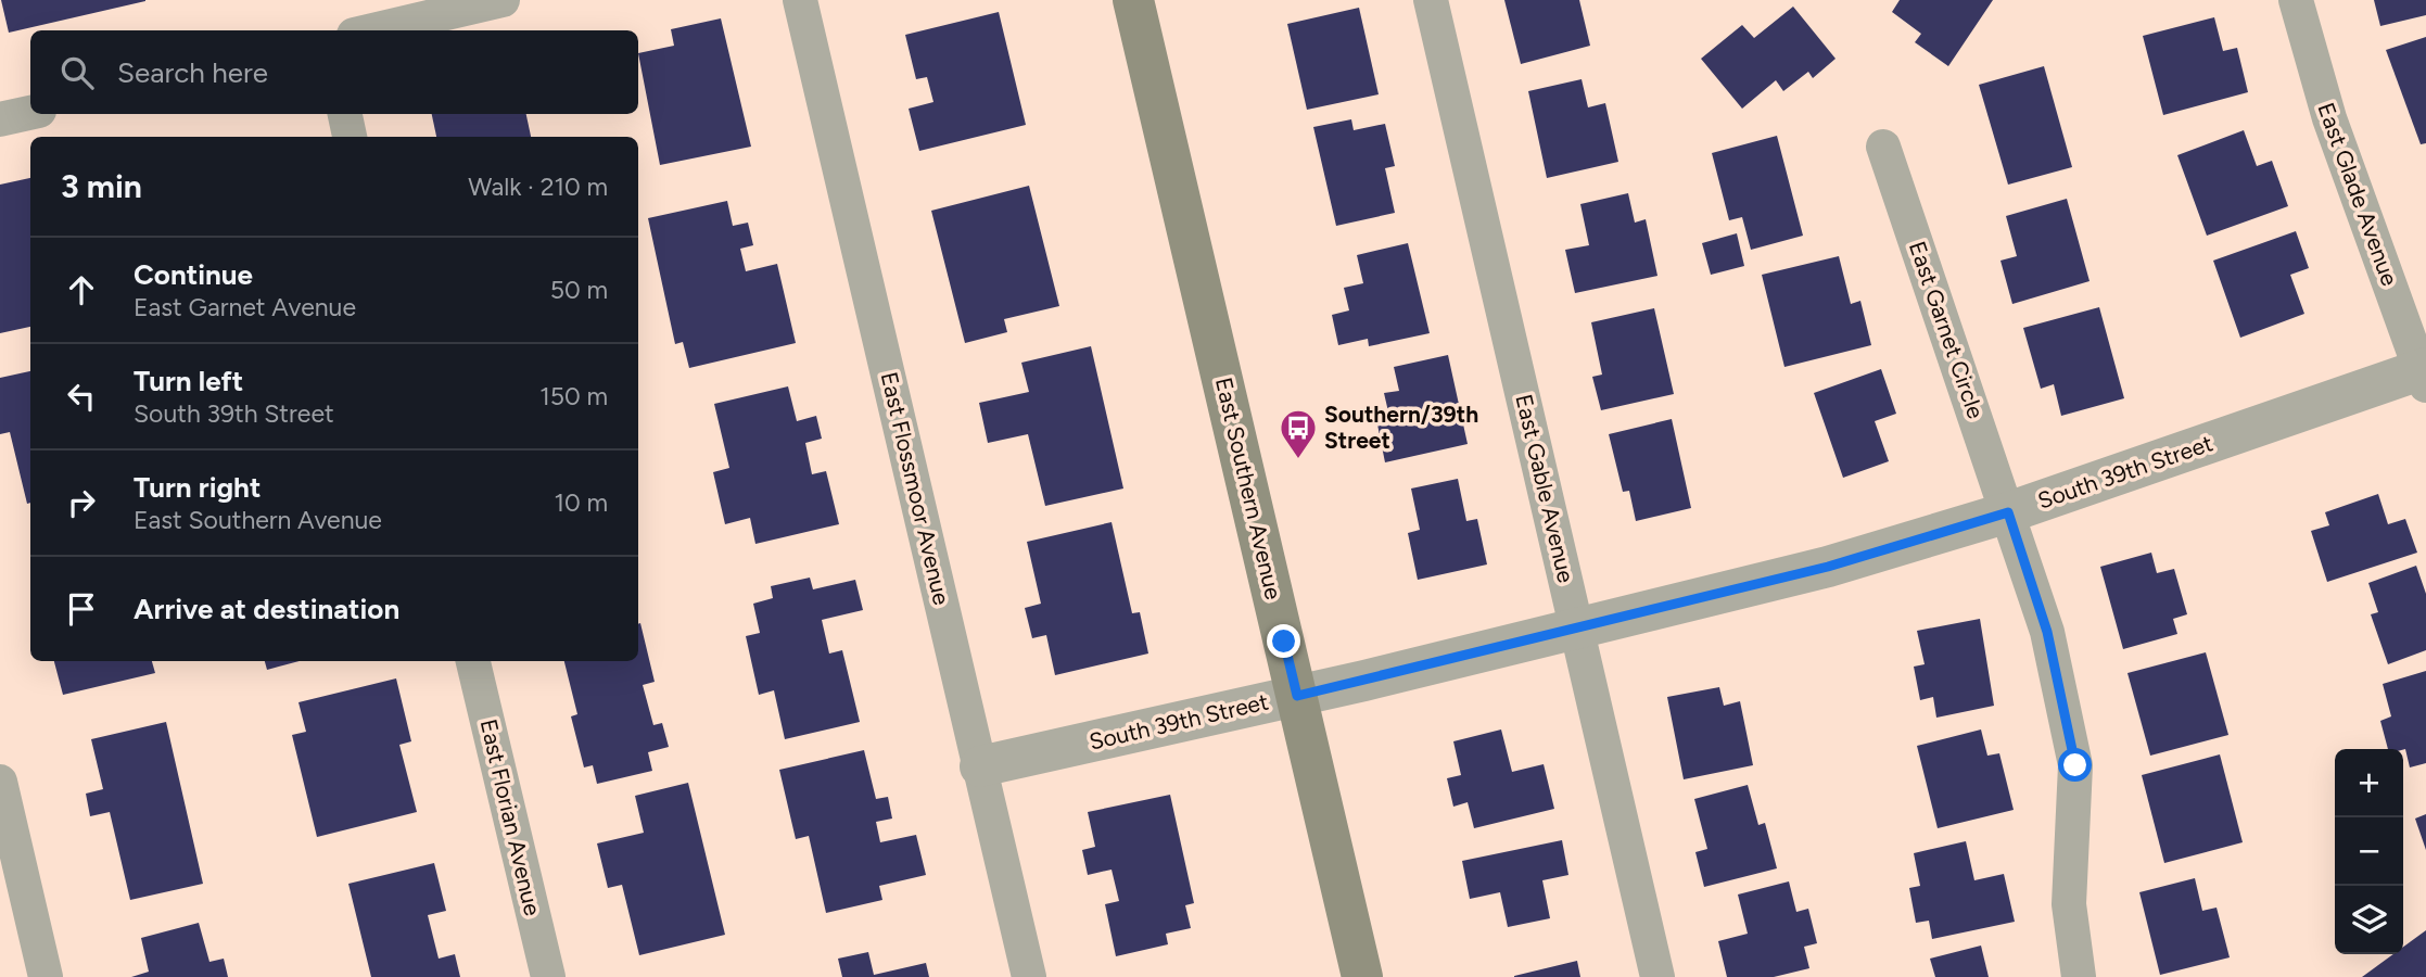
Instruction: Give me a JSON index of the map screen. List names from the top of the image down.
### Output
{
  "streets": {
    "main road": ["East Southern Avenue"],
    "street": [
      "East Glade Avenue",
      "East Garnet Circle",
      "South 39th Street",
      "East Flossmoor Avenue",
      "East Gable Avenue",
      "East Florian Avenue"
    ]
  },
  "crossings": [
    ["East Glade Avenue", "South 39th Street"],
    ["East Garnet Circle", "South 39th Street"],
    ["South 39th Street", "East Flossmoor Avenue"],
    ["South 39th Street", "East Southern Avenue"],
    ["South 39th Street", "East Gable Avenue"]
  ],
  "places": {
    "bus stop": ["Southern/39th Street"]
  },
  "page": {
    "search": "Search here",
    "heading": ["3 min", "Walk · 210 m"],
    "list": [
      ["Continue", "East Garnet Avenue", "50 m"],
      ["Turn left", "South 39th Street", "150 m"],
      ["Turn right", "East Southern Avenue", "10 m"],
      "Arrive at destination"
    ],
    "map_buttons": ["+", "−"]
  }
}
